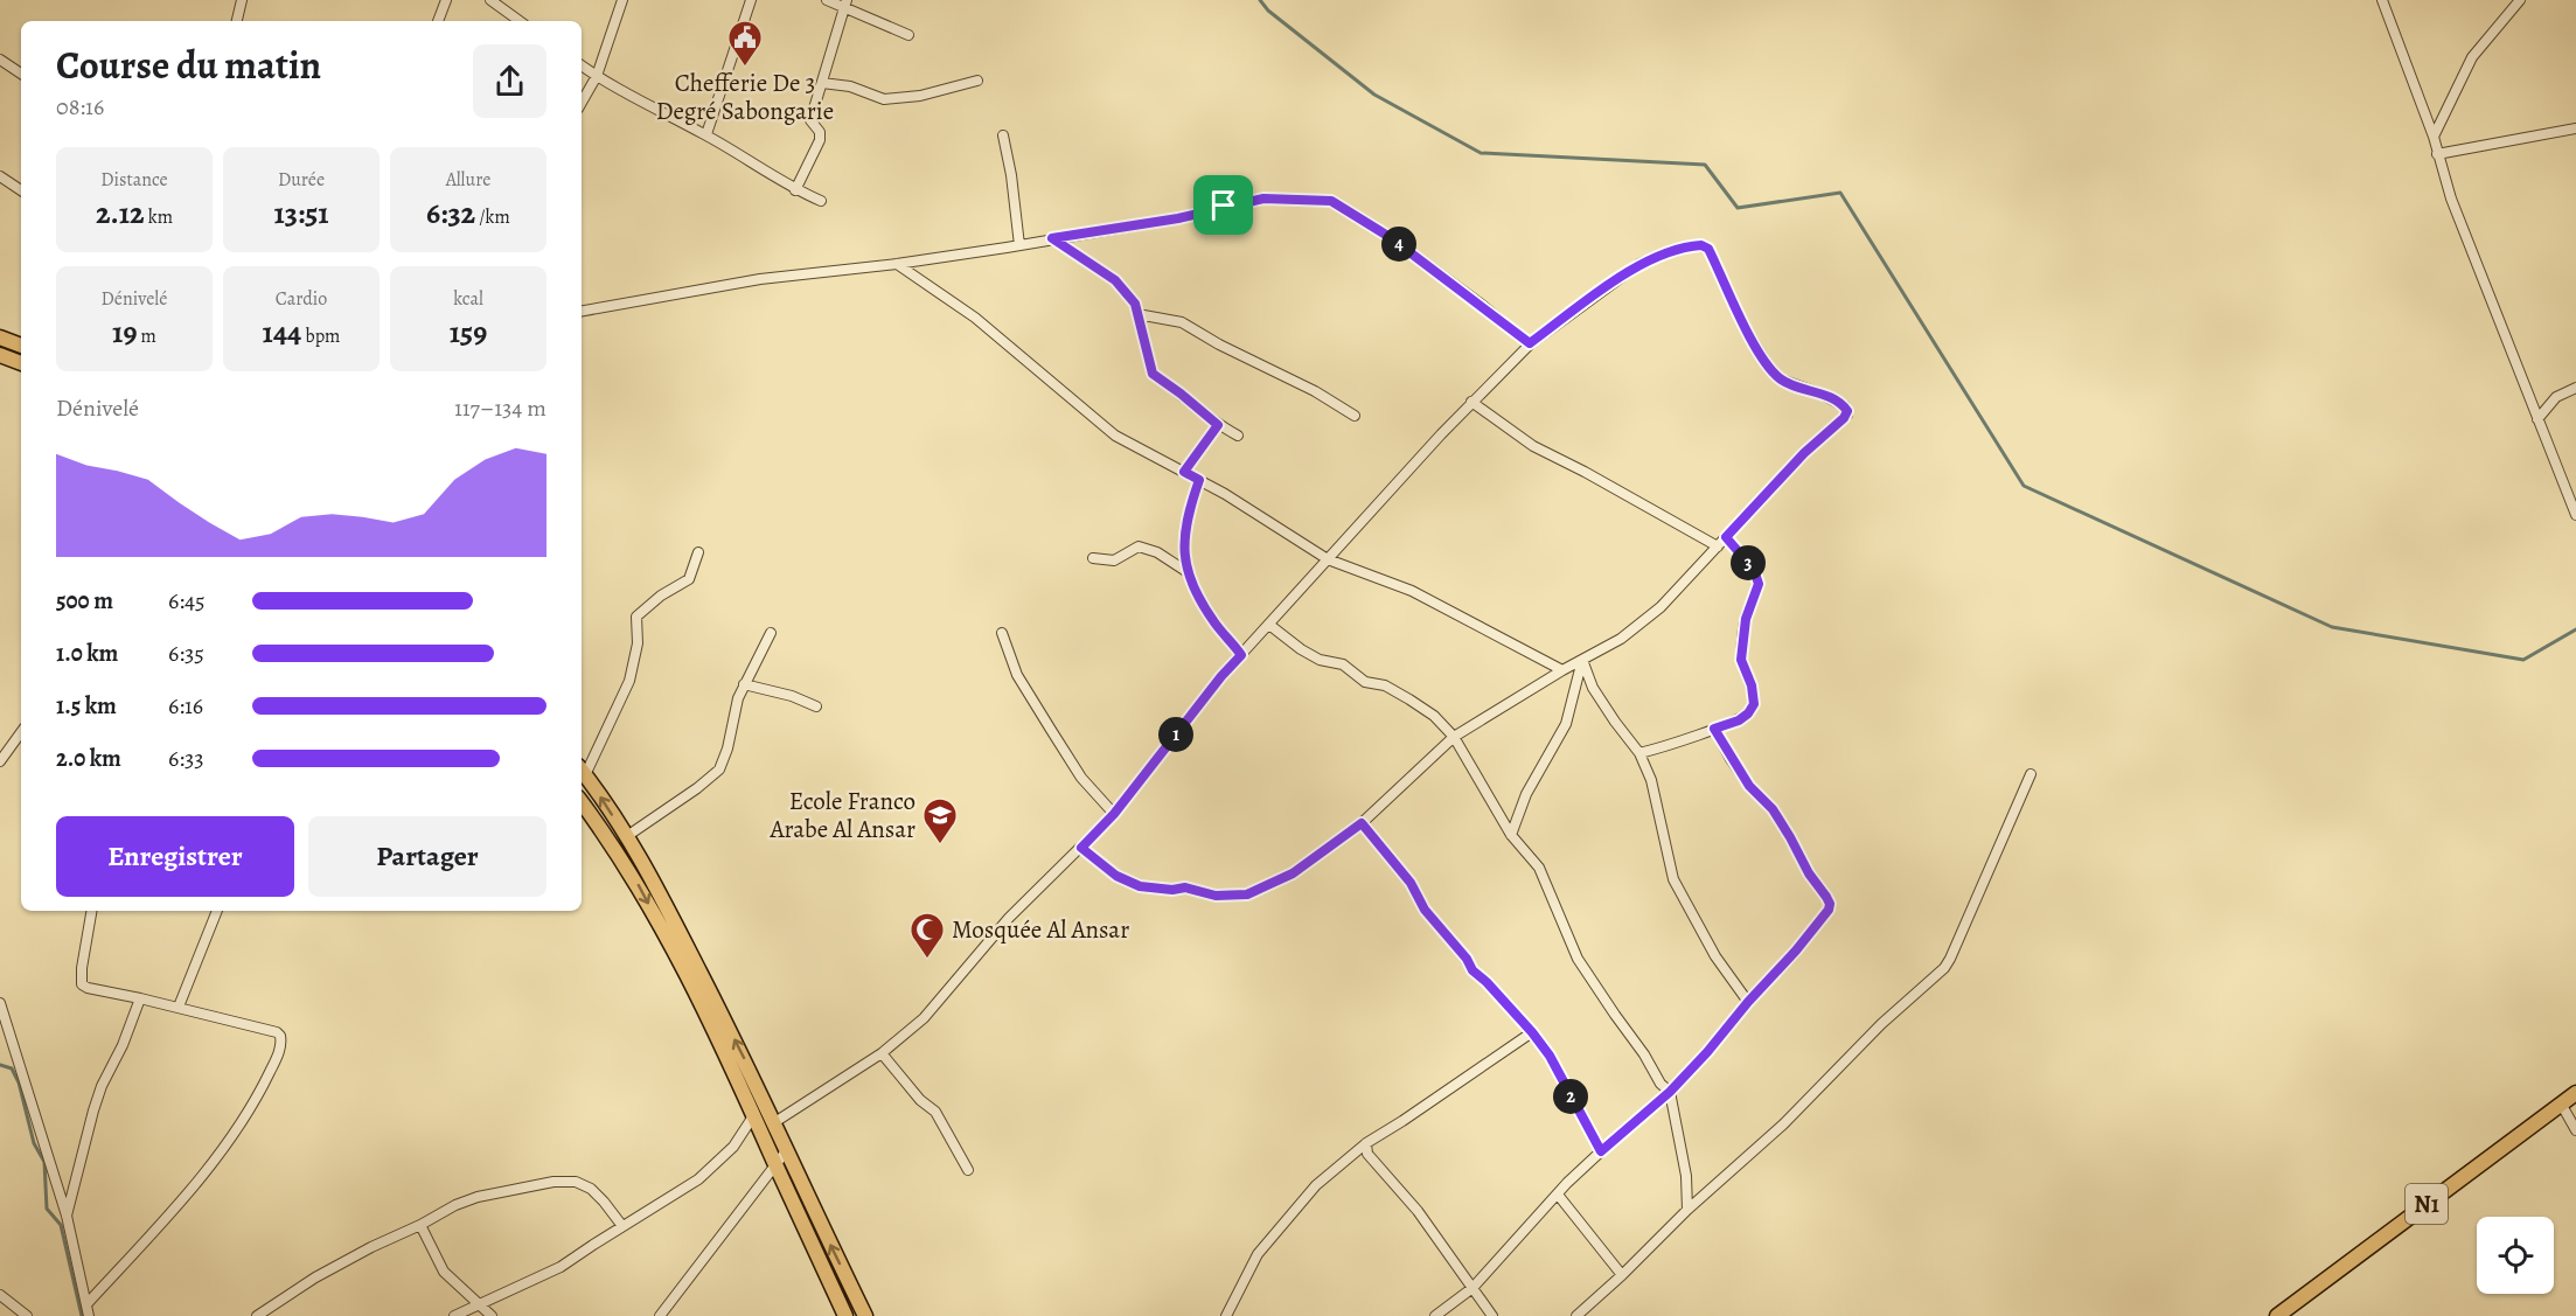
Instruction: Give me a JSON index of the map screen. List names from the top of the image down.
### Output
{
  "streets": {
    "main road": ["N1"]
  },
  "places": {
    "public building": ["Chefferie De 3 Degré Sabongarie"],
    "school or university": ["Ecole Franco Arabe Al Ansar"],
    "mosque": ["Mosquée Al Ansar"]
  },
  "page": {
    "heading": ["Course du matin", "08:16"],
    "stats": [
      ["Distance", "2.12 km"],
      ["Durée", "13:51"],
      ["Allure", "6:32 /km"],
      ["Dénivelé", "19 m"],
      ["Cardio", "144 bpm"],
      ["kcal", "159"]
    ],
    "pins": [
      "4",
      "3",
      "1",
      "2"
    ],
    "chart": ["Dénivelé", "117–134 m"],
    "list": [
      {
        "name": "500 m",
        "note": "6:45"
      },
      {
        "name": "1.0 km",
        "note": "6:35"
      },
      {
        "name": "1.5 km",
        "note": "6:16"
      },
      {
        "name": "2.0 km",
        "note": "6:33"
      }
    ],
    "buttons": ["Enregistrer", "Partager"]
  }
}
